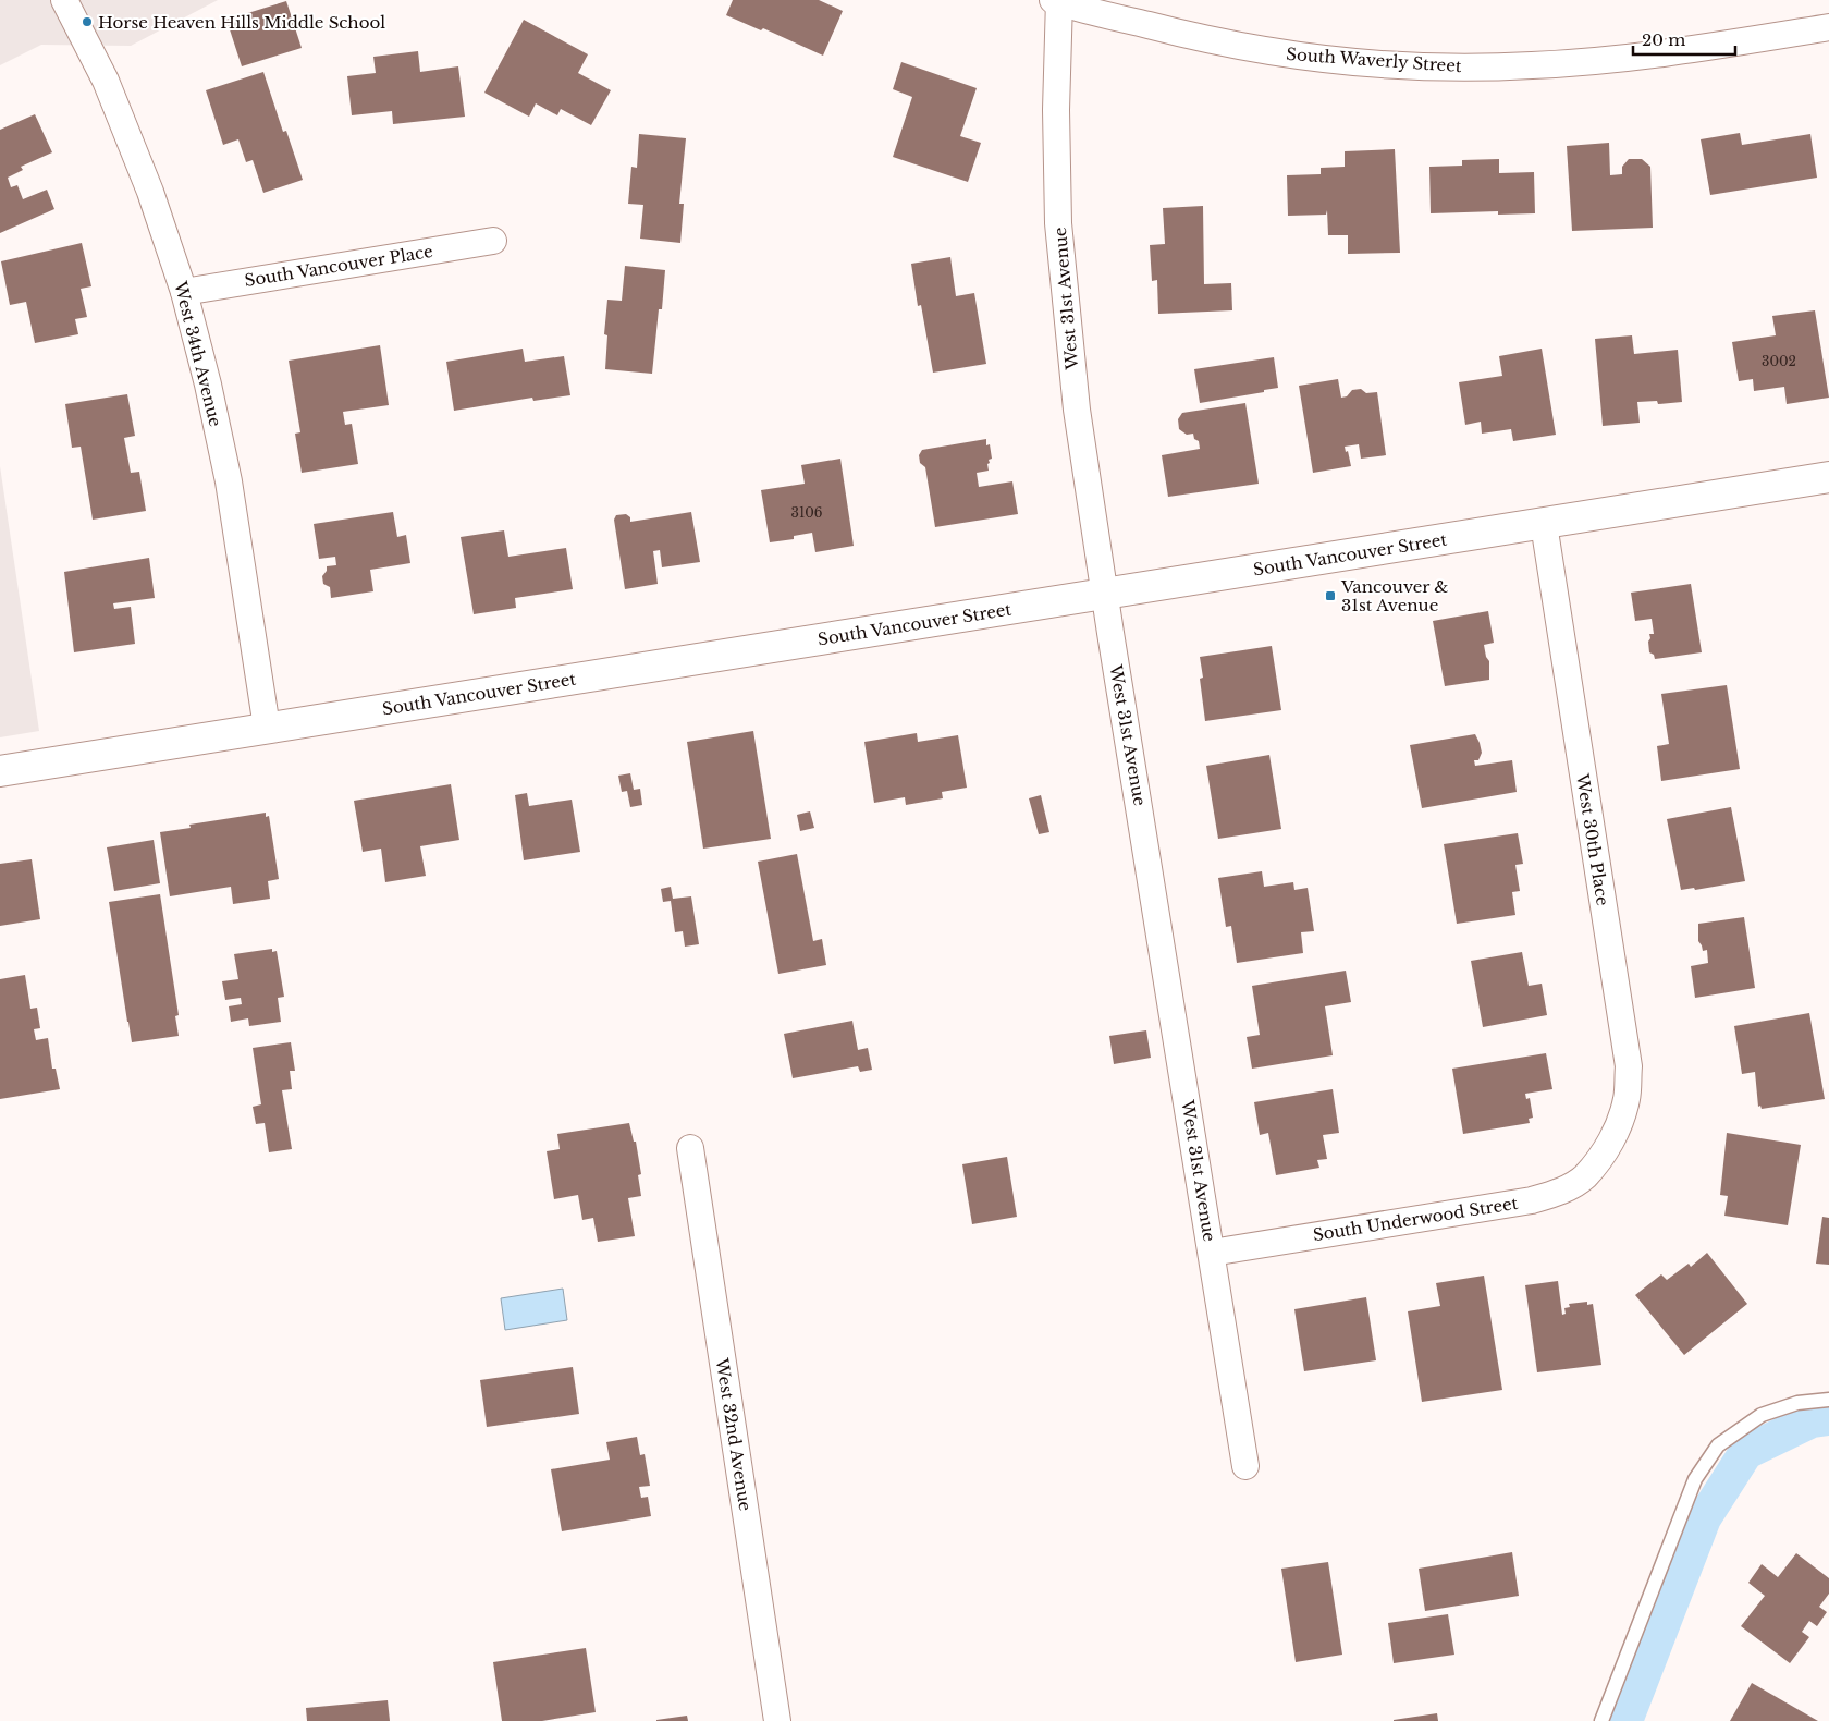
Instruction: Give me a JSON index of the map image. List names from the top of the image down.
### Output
{
  "streets": {
    "street": [
      "South Waverly Street",
      "South Vancouver Place",
      "West 31st Avenue",
      "West 34th Avenue",
      "South Vancouver Street",
      "West 30th Place",
      "South Underwood Street",
      "West 32nd Avenue"
    ]
  },
  "crossings": [
    ["South Waverly Street", "West 31st Avenue"],
    ["South Vancouver Place", "West 34th Avenue"],
    ["West 31st Avenue", "South Vancouver Street"],
    ["West 31st Avenue", "South Underwood Street"],
    ["West 34th Avenue", "South Vancouver Street"],
    ["South Vancouver Street", "West 30th Place"],
    ["West 30th Place", "South Underwood Street"]
  ],
  "places": {
    "other": ["Horse Heaven Hills Middle School"],
    "transit": ["Vancouver & 31st Avenue"]
  },
  "house_numbers": ["3002", "3106"],
  "scale_bar": "20 m"
}
